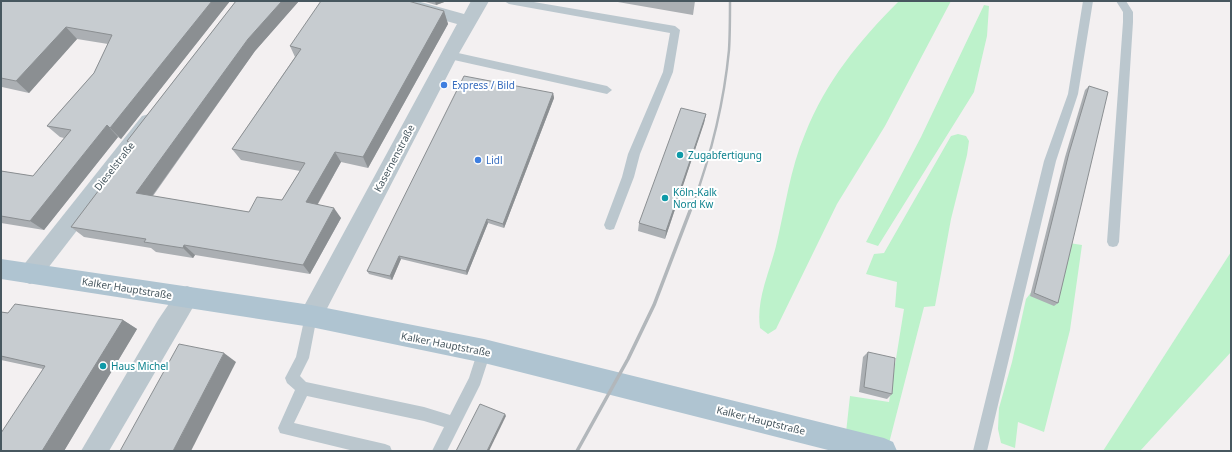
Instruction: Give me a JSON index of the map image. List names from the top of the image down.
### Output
{
  "streets": {
    "main road": ["Kalker Hauptstraße"],
    "street": ["Kasernenstraße", "Dieselstraße"]
  },
  "crossings": [
    ["Kasernenstraße", "Kalker Hauptstraße"],
    ["Dieselstraße", "Kalker Hauptstraße"]
  ],
  "places": [
    "Express / Bild",
    "Zugabfertigung",
    "Lidl",
    "Köln-Kalk Nord Kw",
    "Haus Michel"
  ]
}
